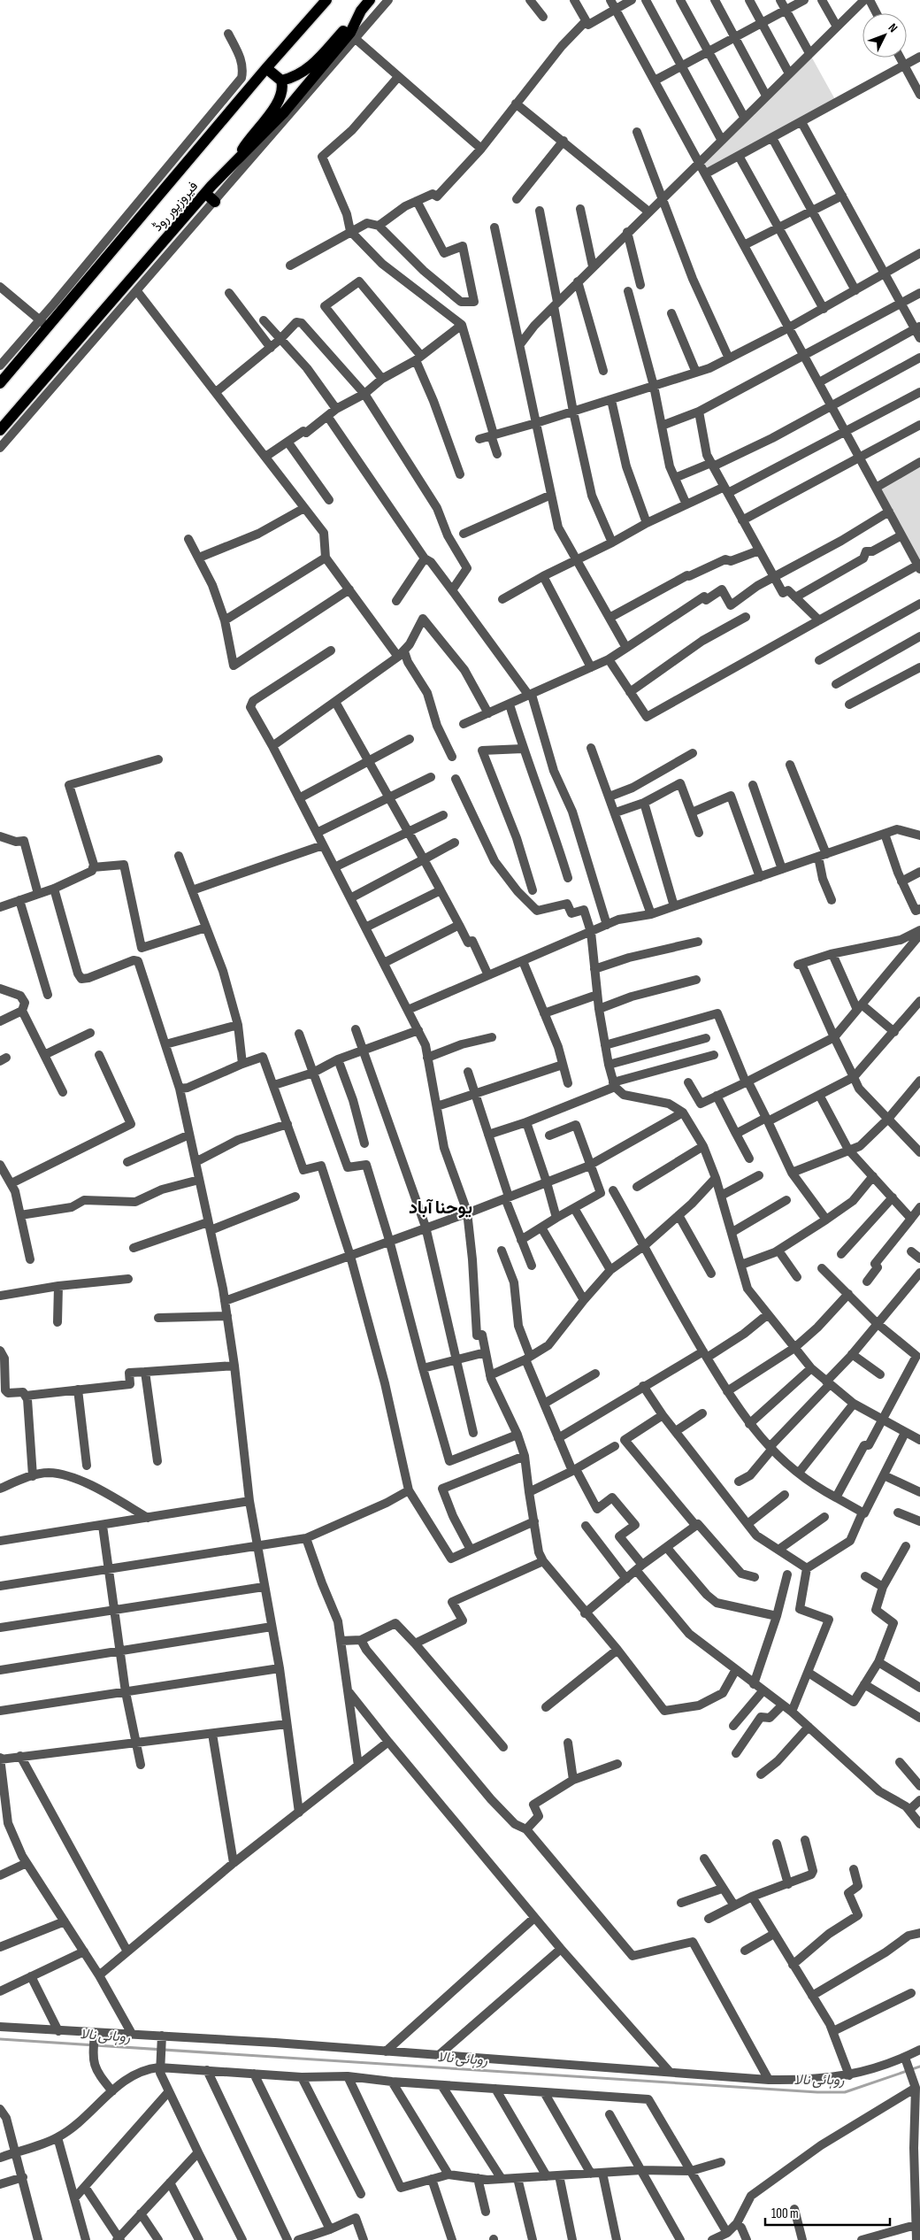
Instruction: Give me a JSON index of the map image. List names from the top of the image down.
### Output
{
  "streets": {
    "main road": ["فیروزپور روڈ"]
  },
  "districts": ["یوحنا آباد"],
  "water": ["روہائی نالا"],
  "scale_bar": "100 m",
  "north": "top right"
}
